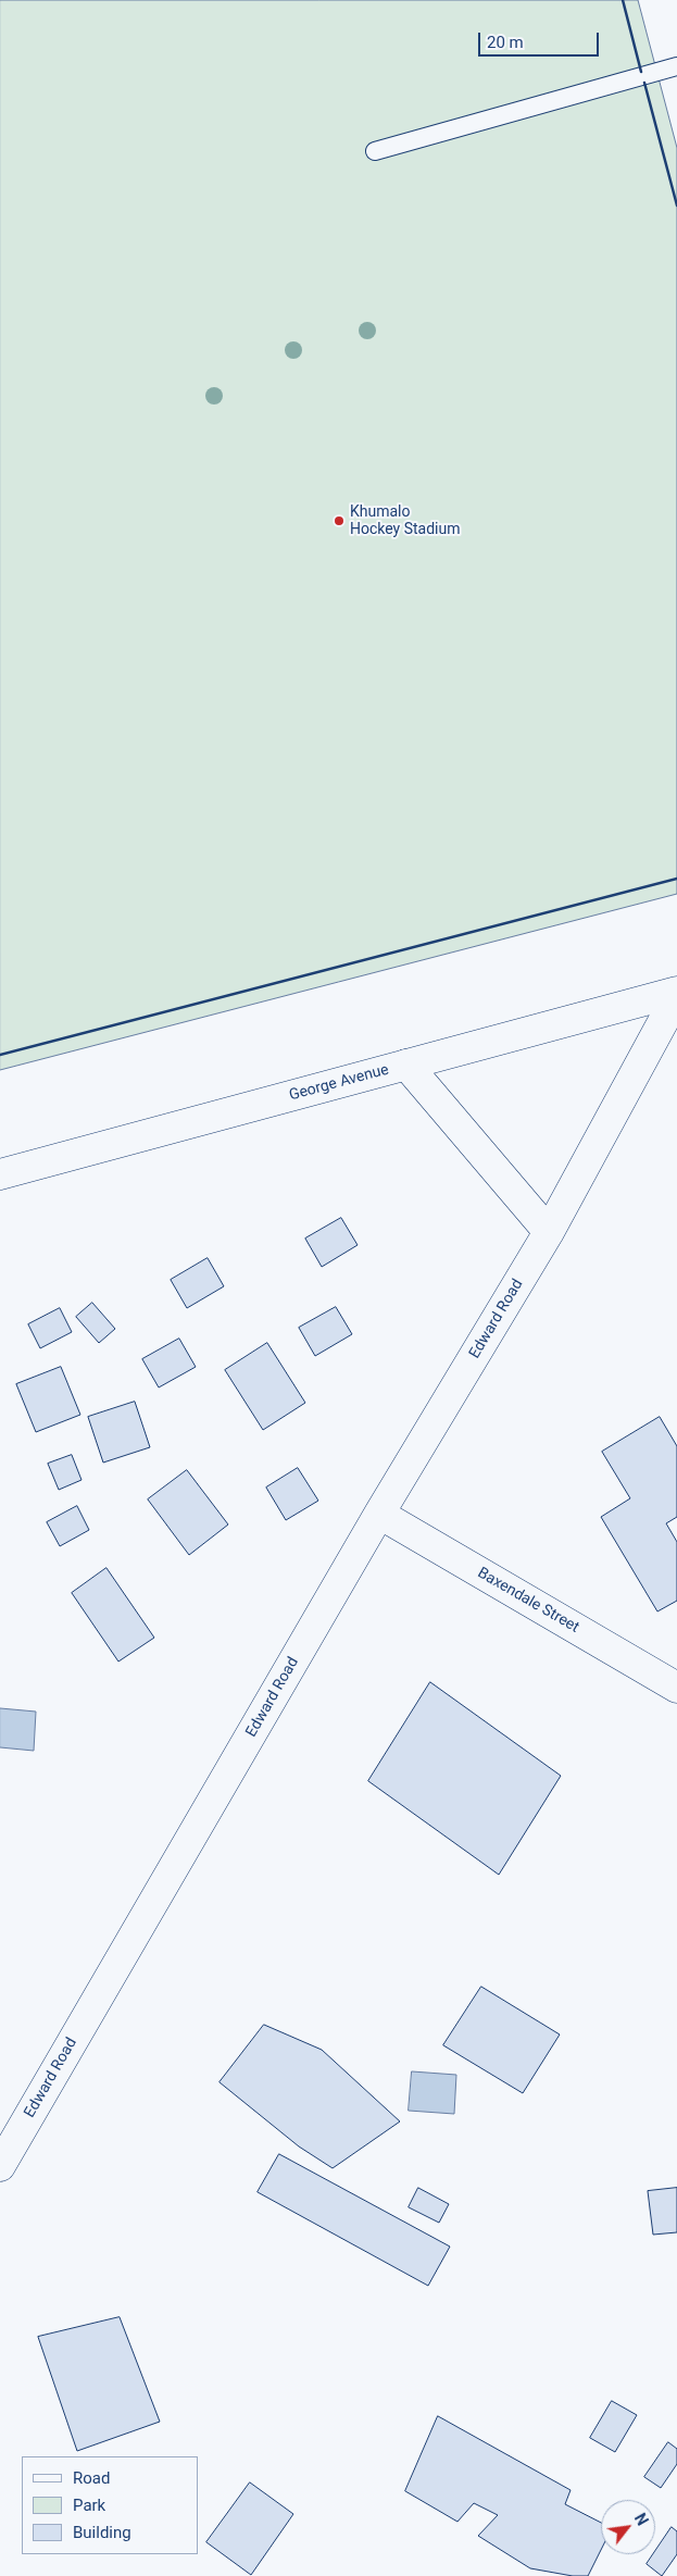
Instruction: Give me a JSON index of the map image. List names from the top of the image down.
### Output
{
  "streets": {
    "street": ["George Avenue", "Edward Road", "Baxendale Street"]
  },
  "crossings": [
    ["Edward Road", "Baxendale Street"]
  ],
  "places": ["Khumalo Hockey Stadium"],
  "legend": ["Road", "Park", "Building"],
  "scale_bar": "20 m",
  "north": "top right"
}
